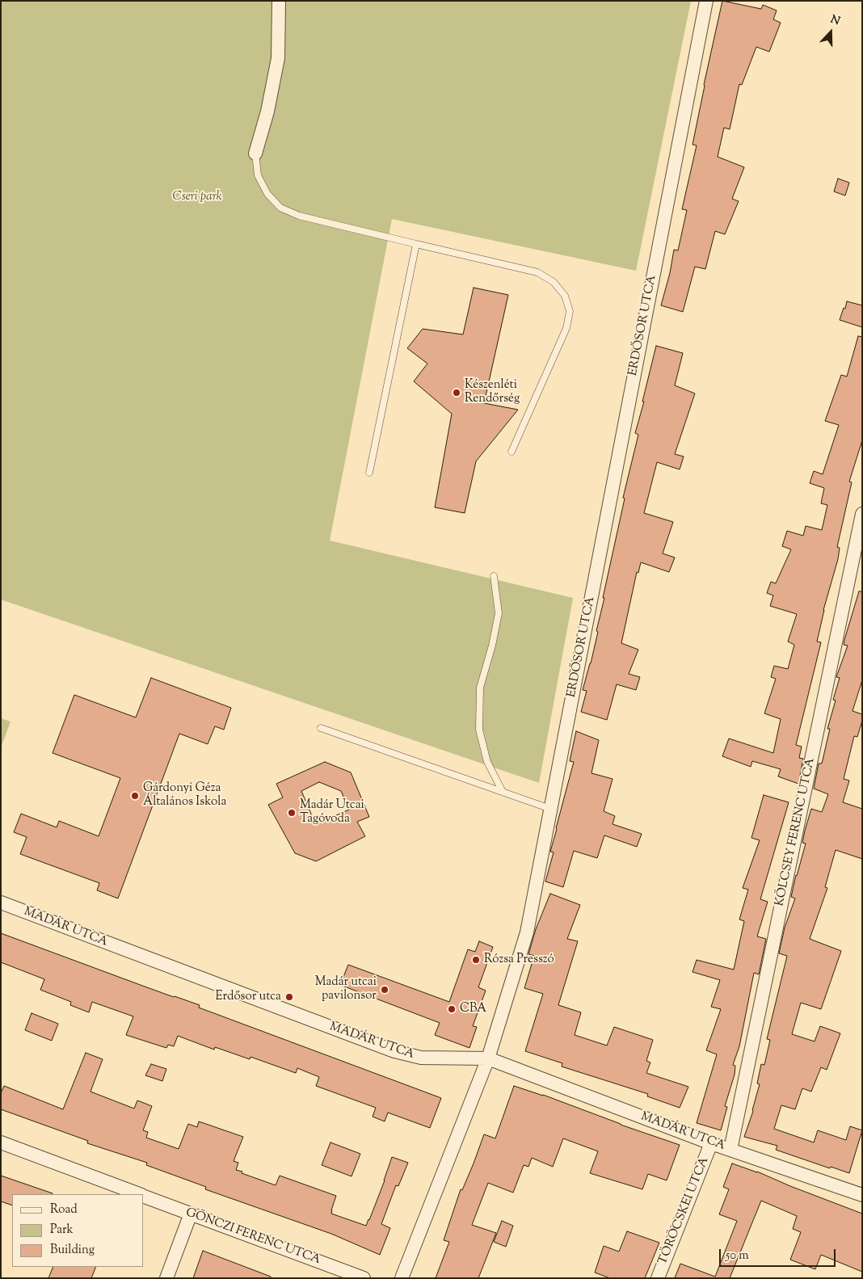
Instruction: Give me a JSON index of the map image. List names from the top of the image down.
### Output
{
  "streets": {
    "street": [
      "ERDŐSOR UTCA",
      "KÖLCSEY FERENC UTCA",
      "MADÁR UTCA",
      "TÖRÖCSKEI UTCA",
      "GÖNCZI FERENC UTCA"
    ]
  },
  "crossings": [
    ["ERDŐSOR UTCA", "MADÁR UTCA"],
    ["KÖLCSEY FERENC UTCA", "MADÁR UTCA"],
    ["MADÁR UTCA", "TÖRÖCSKEI UTCA"]
  ],
  "parks": ["Cseri park"],
  "places": [
    "Készenléti Rendőrség",
    "Gárdonyi Géza Általános Iskola",
    "Madár Utcai Tagóvoda",
    "Rózsa Presszó",
    "Madár utcai pavilonsor",
    "Erdősor utca",
    "CBA"
  ],
  "legend": ["Road", "Park", "Building"],
  "scale_bar": "50 m",
  "north": "top"
}
